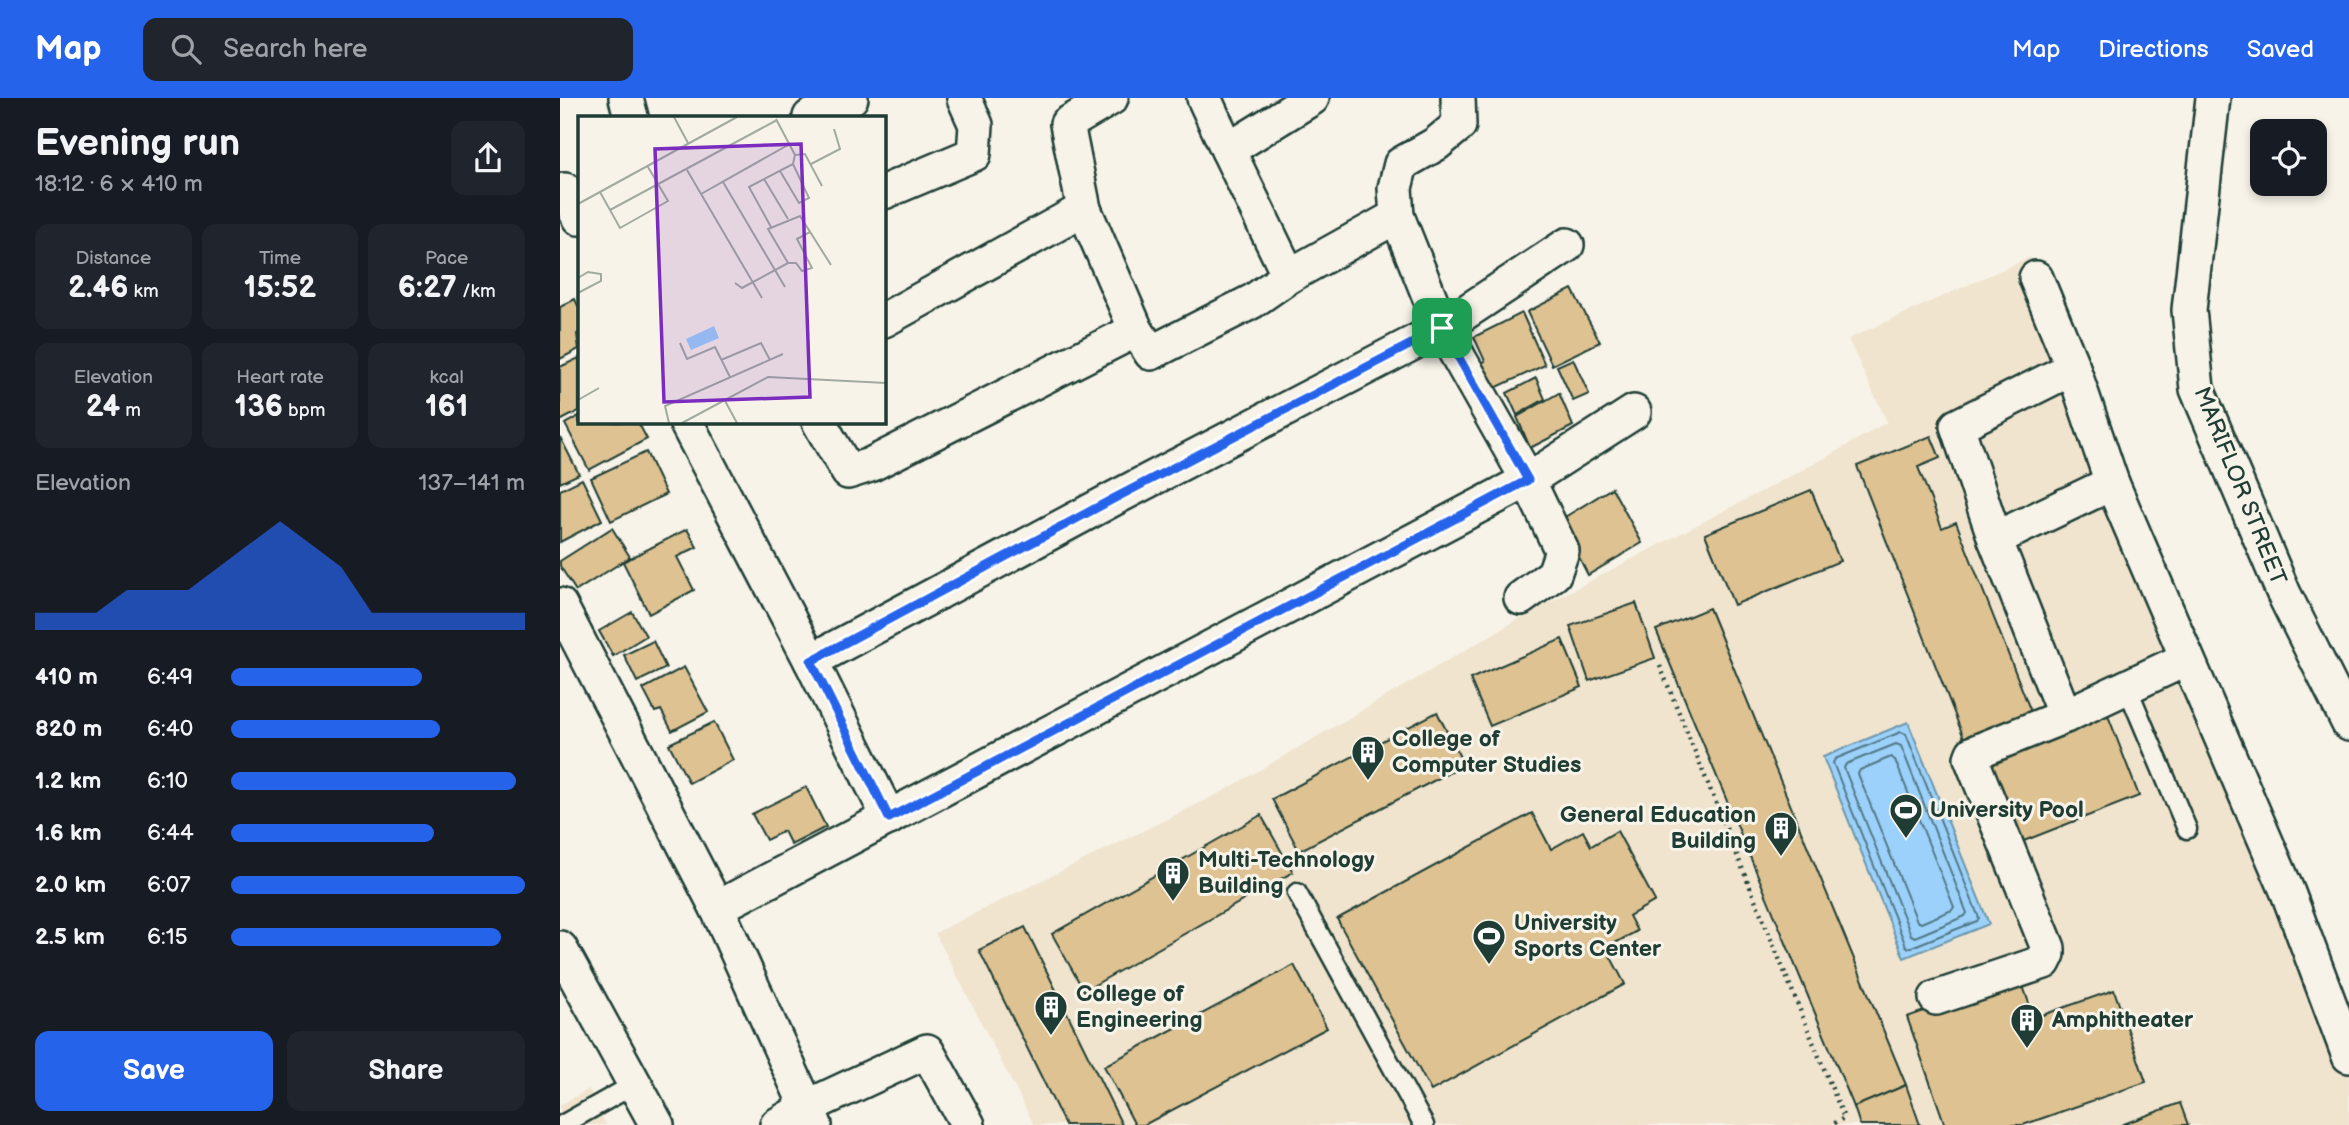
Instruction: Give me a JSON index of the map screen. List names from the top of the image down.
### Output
{
  "streets": {
    "street": ["MARIFLOR STREET"]
  },
  "places": {
    "building": [
      "College of Computer Studies",
      "General Education Building",
      "Multi-Technology Building",
      "College of Engineering",
      "Amphitheater"
    ],
    "sports": ["University Pool", "University Sports Center"]
  },
  "page": {
    "header": "Map",
    "search": "Search here",
    "nav": ["Map", "Directions", "Saved"],
    "heading": ["Evening run", "18:12 · 6 × 410 m"],
    "stats": [
      ["Distance", "2.46 km"],
      ["Time", "15:52"],
      ["Pace", "6:27 /km"],
      ["Elevation", "24 m"],
      ["Heart rate", "136 bpm"],
      ["kcal", "161"]
    ],
    "chart": ["Elevation", "137–141 m"],
    "list": [
      {
        "name": "410 m",
        "note": "6:49"
      },
      {
        "name": "820 m",
        "note": "6:40"
      },
      {
        "name": "1.2 km",
        "note": "6:10"
      },
      {
        "name": "1.6 km",
        "note": "6:44"
      },
      {
        "name": "2.0 km",
        "note": "6:07"
      },
      {
        "name": "2.5 km",
        "note": "6:15"
      }
    ],
    "buttons": ["Save", "Share"]
  }
}
